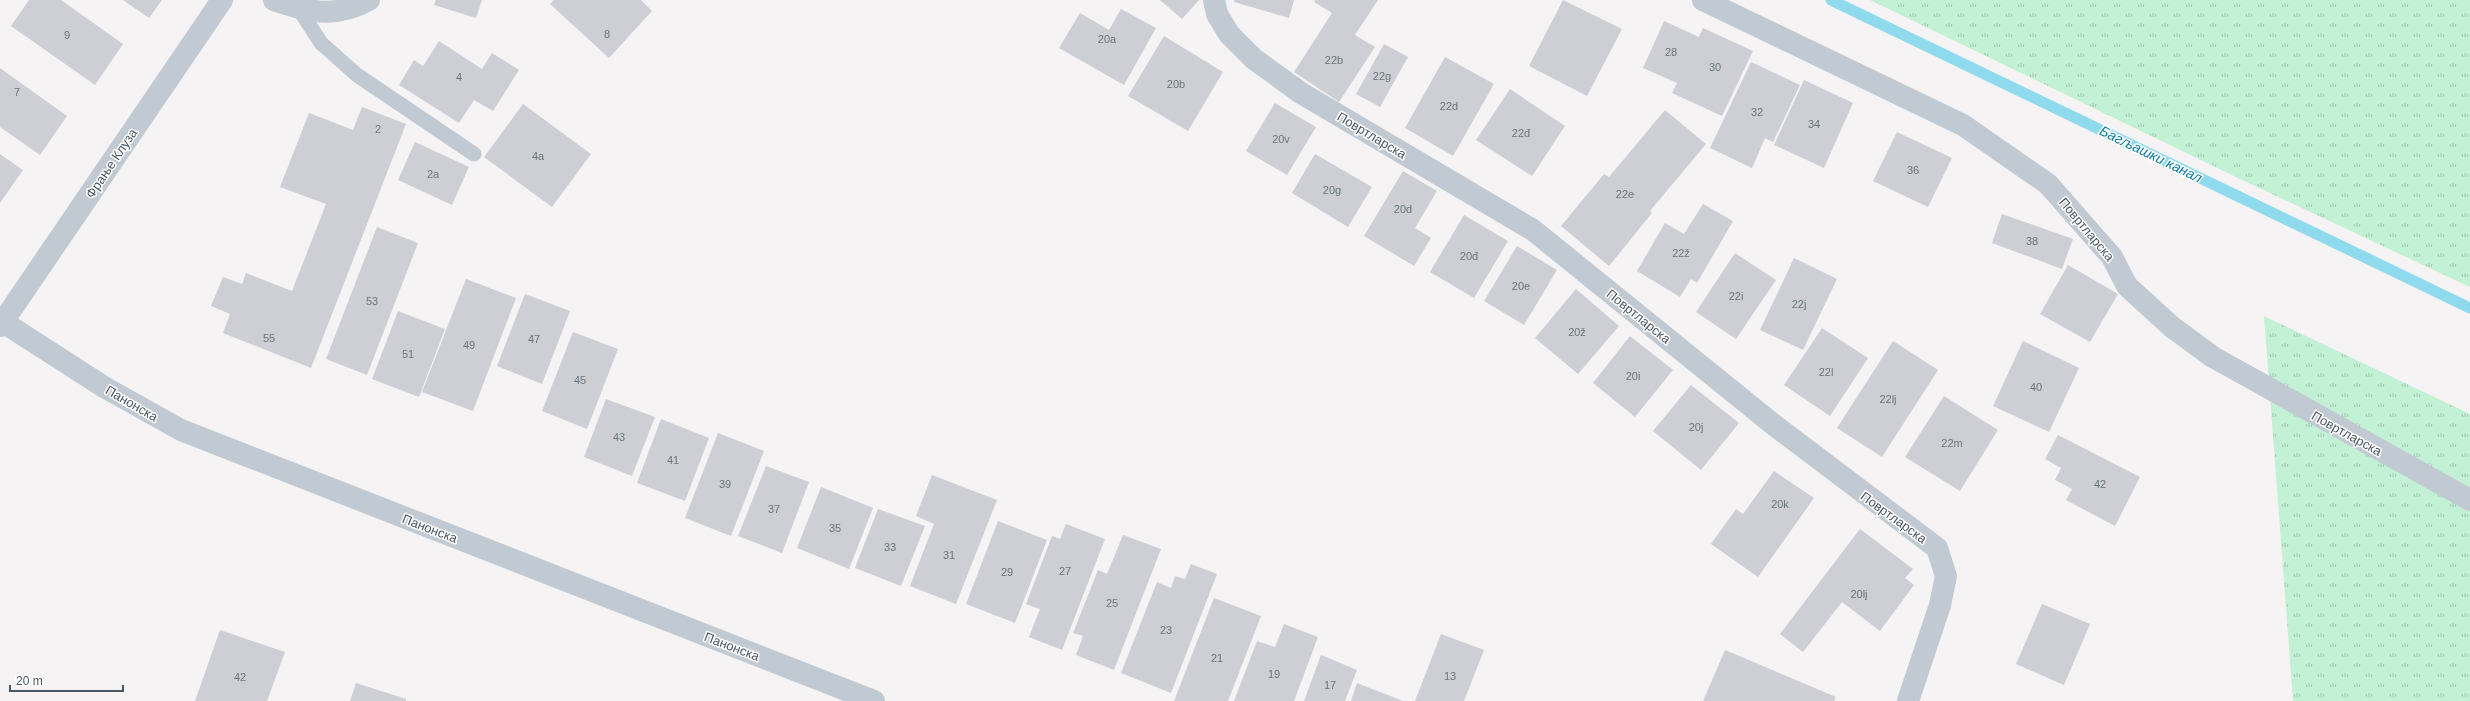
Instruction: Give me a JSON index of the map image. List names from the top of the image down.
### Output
{
  "streets": {
    "street": ["Повртларска", "Фрање Клуза", "Панонска"]
  },
  "crossings": [
    ["Фрање Клуза", "Панонска"]
  ],
  "water": ["Багљашки канал"],
  "house_numbers": [
    "8",
    "9",
    "20a",
    "28",
    "22b",
    "30",
    "22g",
    "4",
    "20b",
    "7",
    "22d",
    "32",
    "34",
    "2",
    "22đ",
    "20v",
    "4a",
    "36",
    "2a",
    "20g",
    "22e",
    "20d",
    "38",
    "22ž",
    "20đ",
    "20e",
    "22i",
    "53",
    "22j",
    "20ž",
    "55",
    "47",
    "49",
    "51",
    "22l",
    "20i",
    "45",
    "40",
    "22lj",
    "20j",
    "43",
    "22m",
    "41",
    "39",
    "42",
    "20k",
    "37",
    "35",
    "33",
    "31",
    "27",
    "29",
    "20lj",
    "25",
    "23",
    "21",
    "19",
    "13",
    "42",
    "17"
  ],
  "scale_bar": "20 m"
}
